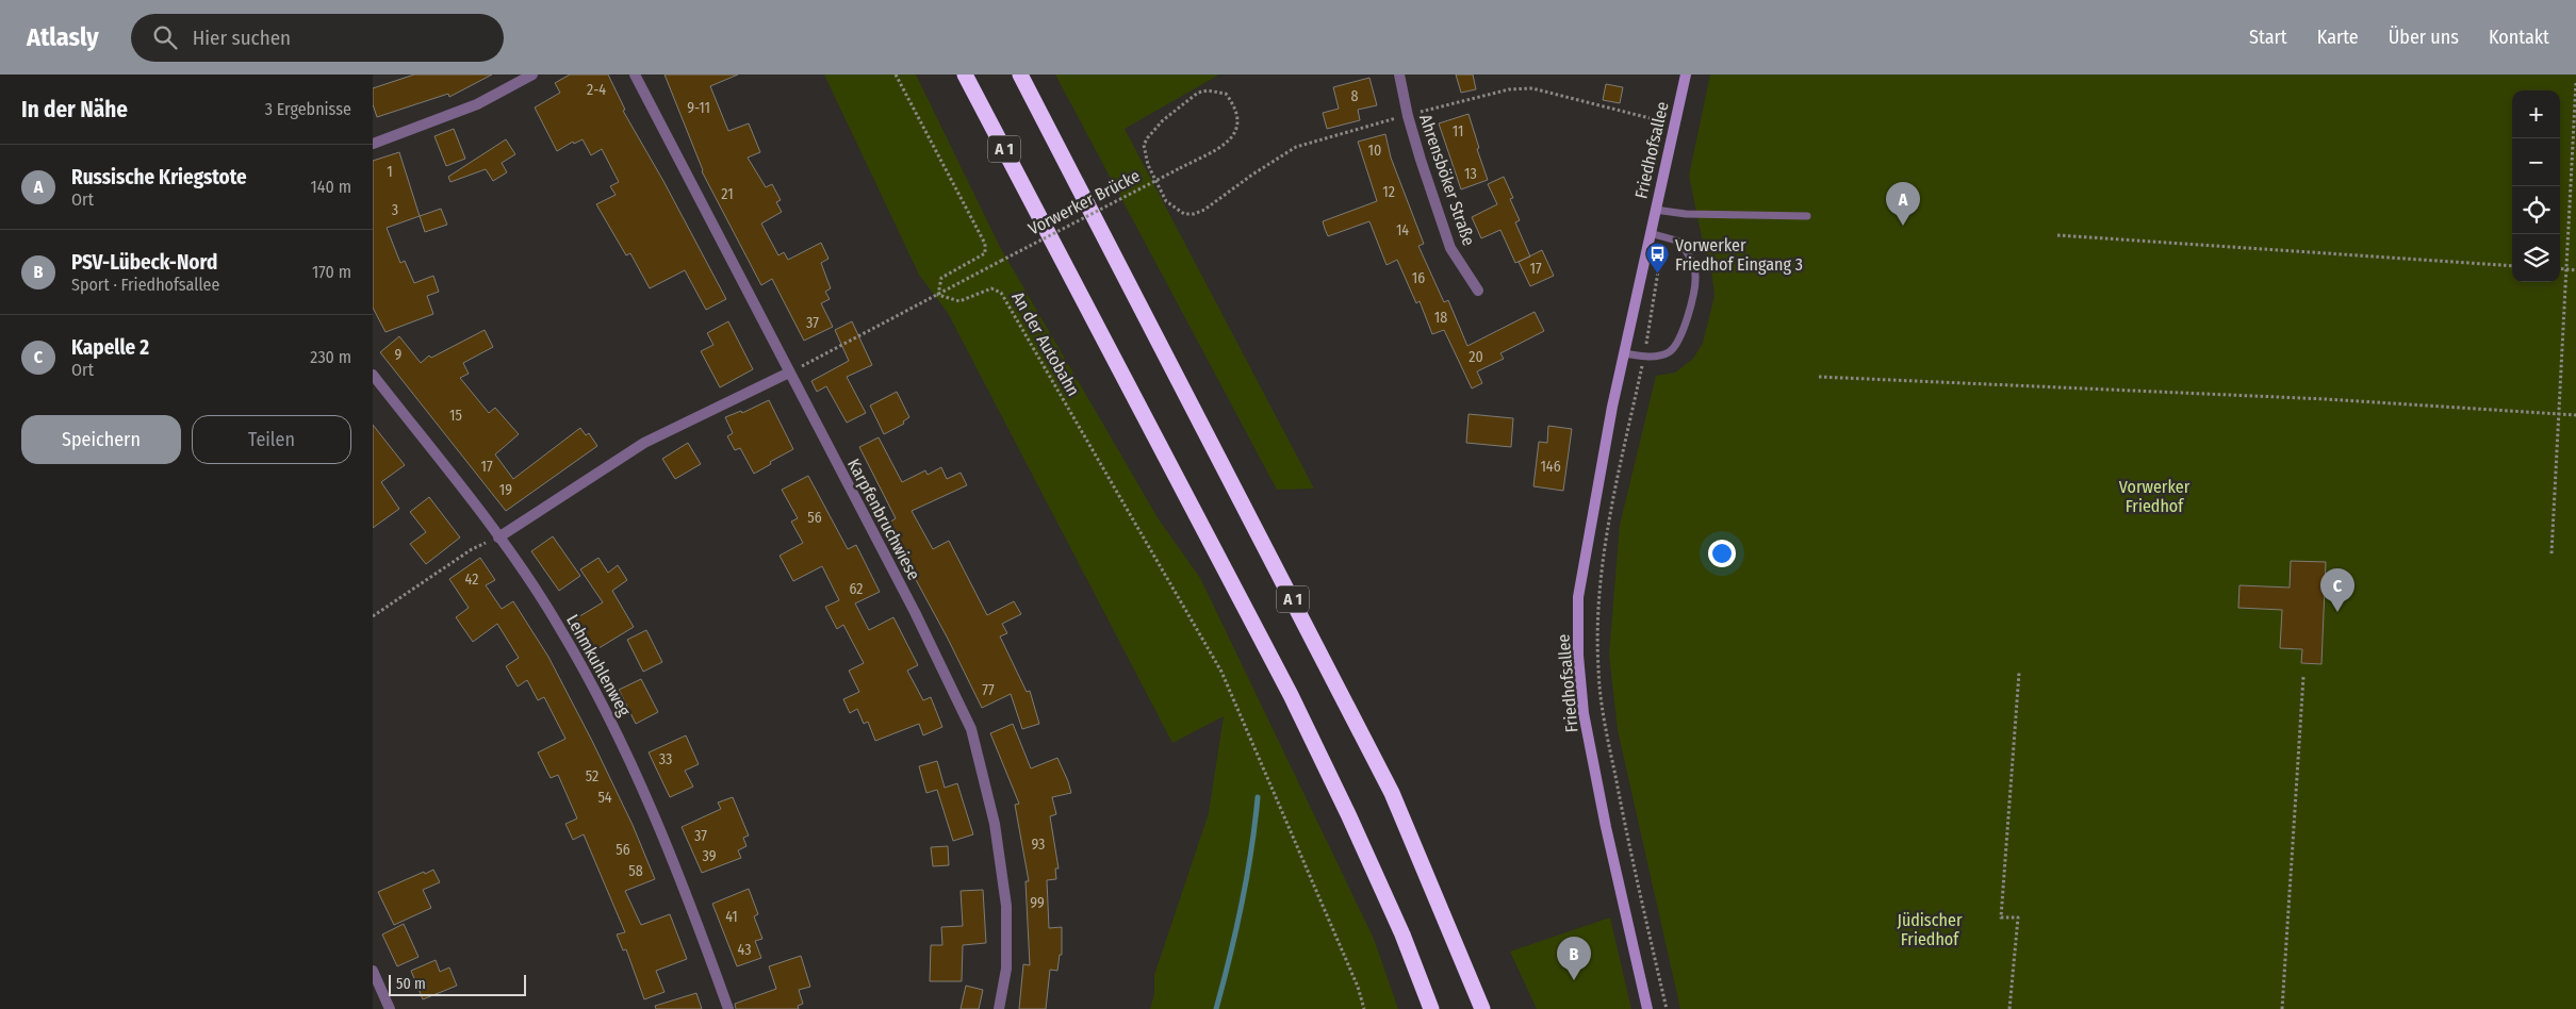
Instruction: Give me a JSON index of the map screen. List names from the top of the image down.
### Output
{
  "streets": {
    "highway": ["A 1"],
    "street": [
      "Friedhofsallee",
      "Ahrensböker Straße",
      "Karpfenbruchwiese",
      "Lehmkuhlenweg"
    ],
    "path": ["Vorwerker Brücke", "An der Autobahn"]
  },
  "crossings": [
    ["Ahrensböker Straße", "Vorwerker Brücke"],
    ["Vorwerker Brücke", "An der Autobahn"],
    ["Vorwerker Brücke", "Karpfenbruchwiese"]
  ],
  "parks": ["Vorwerker Friedhof", "Jüdischer Friedhof"],
  "places": {
    "bus stop": ["Vorwerker Friedhof Eingang 3"]
  },
  "house_numbers": [
    "2-4",
    "8",
    "9-11",
    "11",
    "10",
    "1",
    "13",
    "12",
    "21",
    "3",
    "14",
    "17",
    "16",
    "18",
    "37",
    "9",
    "20",
    "15",
    "17",
    "146",
    "19",
    "56",
    "42",
    "62",
    "77",
    "33",
    "52",
    "54",
    "37",
    "93",
    "56",
    "39",
    "58",
    "99",
    "41",
    "43"
  ],
  "scale_bar": "50 m",
  "page": {
    "header": "Atlasly",
    "search": "Hier suchen",
    "nav": [
      "Start",
      "Karte",
      "Über uns",
      "Kontakt"
    ],
    "heading": ["In der Nähe", "3 Ergebnisse"],
    "map_buttons": ["+", "−"],
    "list": [
      {
        "mark": "A",
        "name": "Russische Kriegstote",
        "note": "Ort",
        "value": "140 m"
      },
      {
        "mark": "B",
        "name": "PSV-Lübeck-Nord",
        "note": "Sport · Friedhofsallee",
        "value": "170 m"
      },
      {
        "mark": "C",
        "name": "Kapelle 2",
        "note": "Ort",
        "value": "230 m"
      }
    ],
    "pins": ["A", "C", "B"],
    "buttons": ["Speichern", "Teilen"],
    "scale": "50 m"
  }
}
